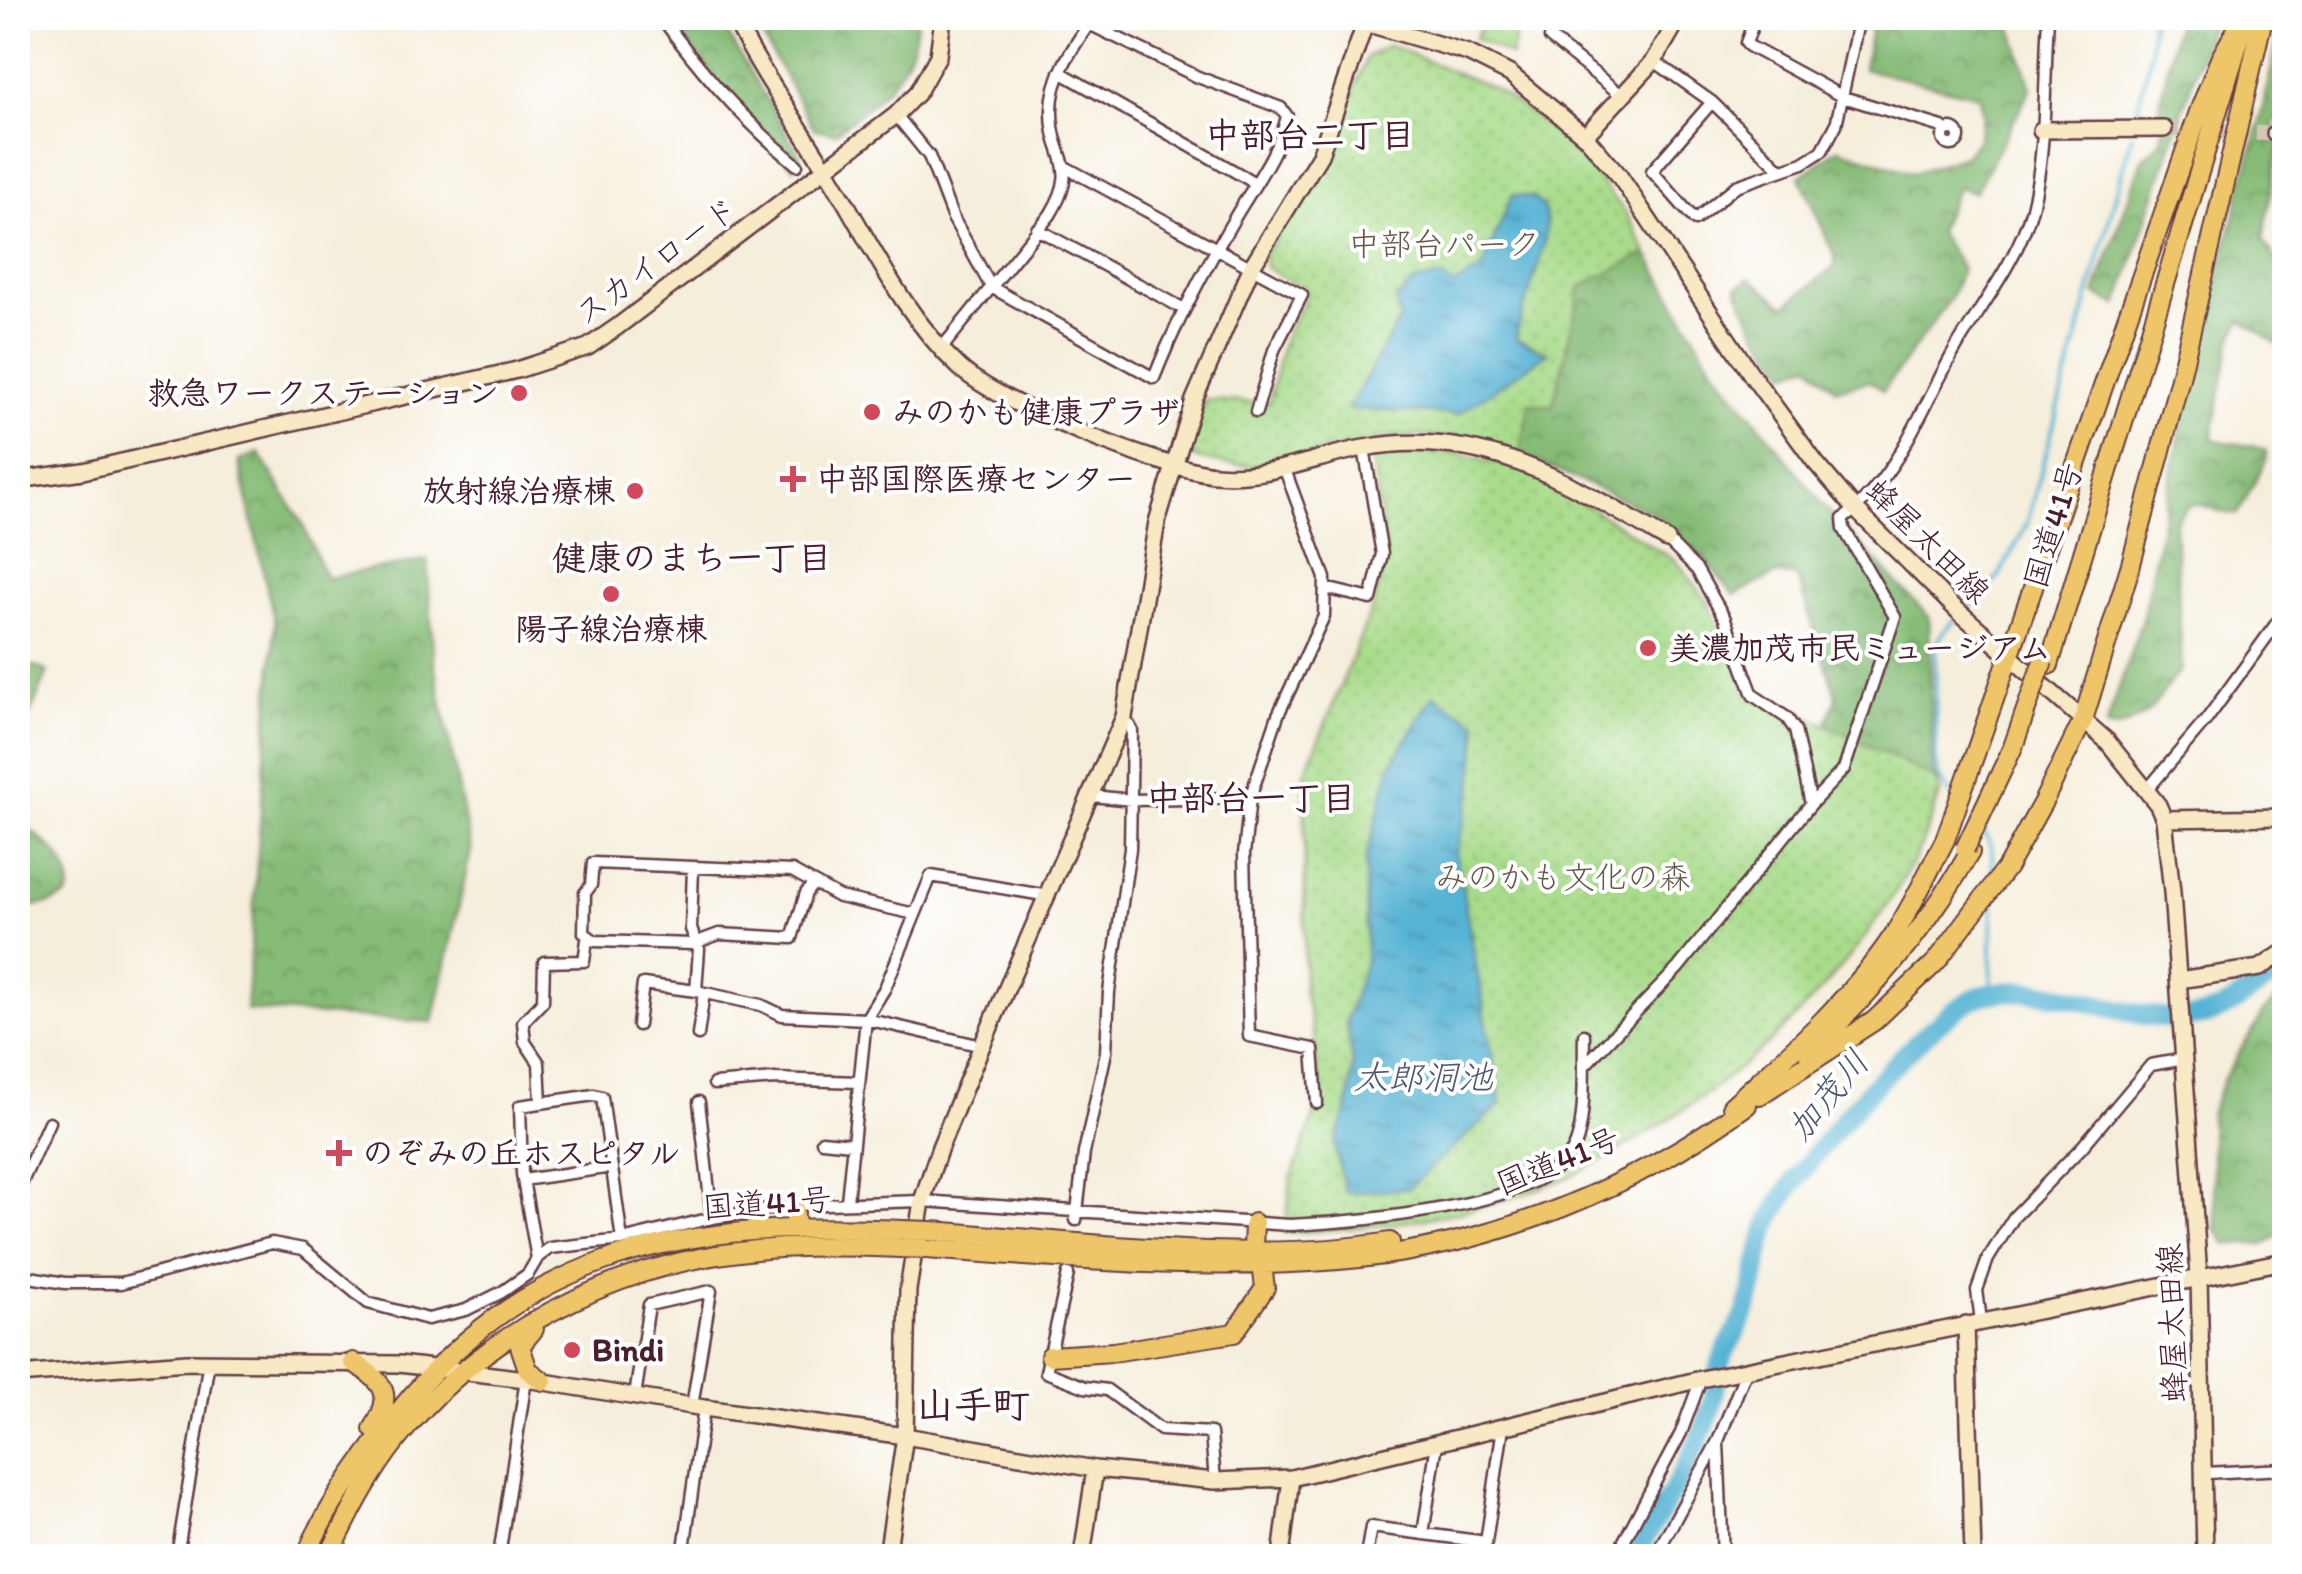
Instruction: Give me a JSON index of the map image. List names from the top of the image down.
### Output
{
  "streets": {
    "highway": ["国道41号"],
    "street": ["スカイロード", "蜂屋太田線"]
  },
  "districts": [
    "中部台二丁目",
    "健康のまち一丁目",
    "中部台一丁目",
    "山手町"
  ],
  "water": ["太郎洞池", "加茂川"],
  "parks": ["中部台パーク", "みのかも文化の森"],
  "places": {
    "other": [
      "救急ワークステーション",
      "みのかも健康プラザ",
      "放射線治療棟",
      "陽子線治療棟",
      "美濃加茂市民ミュージアム",
      "Bindi"
    ],
    "health": ["中部国際医療センター", "のぞみの丘ホスピタル"]
  }
}
